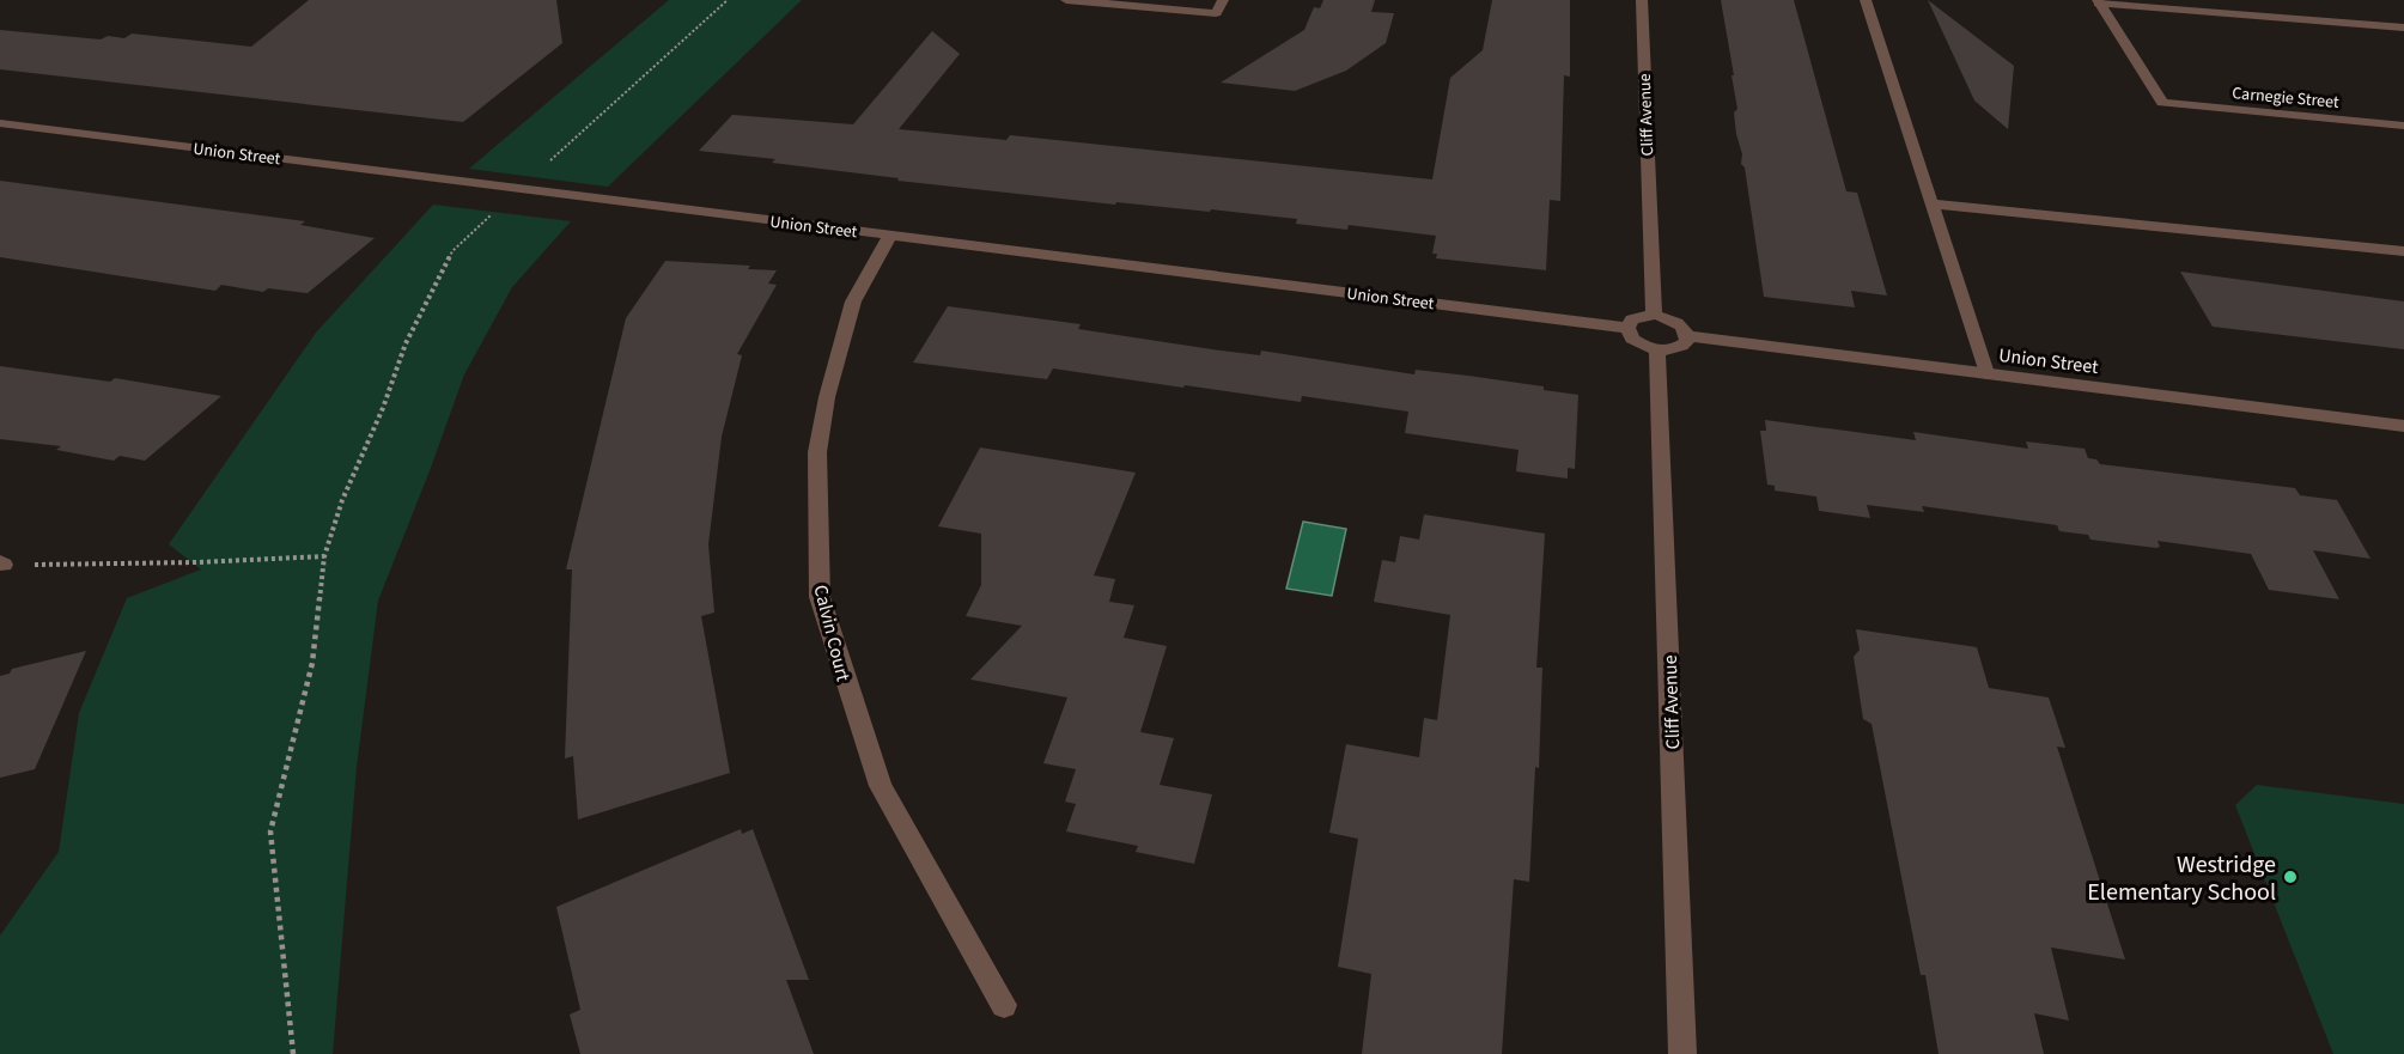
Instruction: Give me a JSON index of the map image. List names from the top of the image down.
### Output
{
  "streets": {
    "street": [
      "Carnegie Street",
      "Cliff Avenue",
      "Union Street",
      "Calvin Court"
    ]
  },
  "crossings": [
    ["Union Street", "Calvin Court"]
  ],
  "places": ["Westridge Elementary School"]
}
